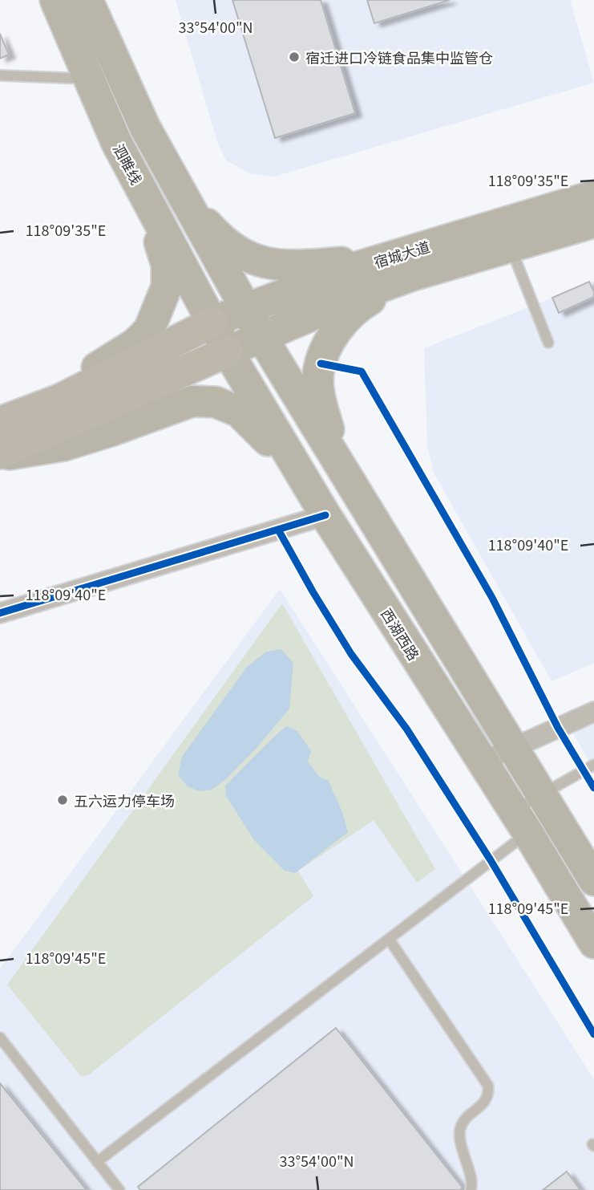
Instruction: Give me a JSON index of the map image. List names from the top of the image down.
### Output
{
  "streets": {
    "main road": ["泗睢线", "宿城大道", "西湖西路"]
  },
  "crossings": [
    ["泗睢线", "宿城大道"],
    ["泗睢线", "西湖西路"],
    ["宿城大道", "西湖西路"]
  ],
  "places": ["宿迁进口冷链食品集中监管仓", "五六运力停车场"],
  "coordinates": [
    "33°54'00\"N",
    "118°09'35\"E",
    "118°09'40\"E",
    "118°09'45\"E"
  ]
}
